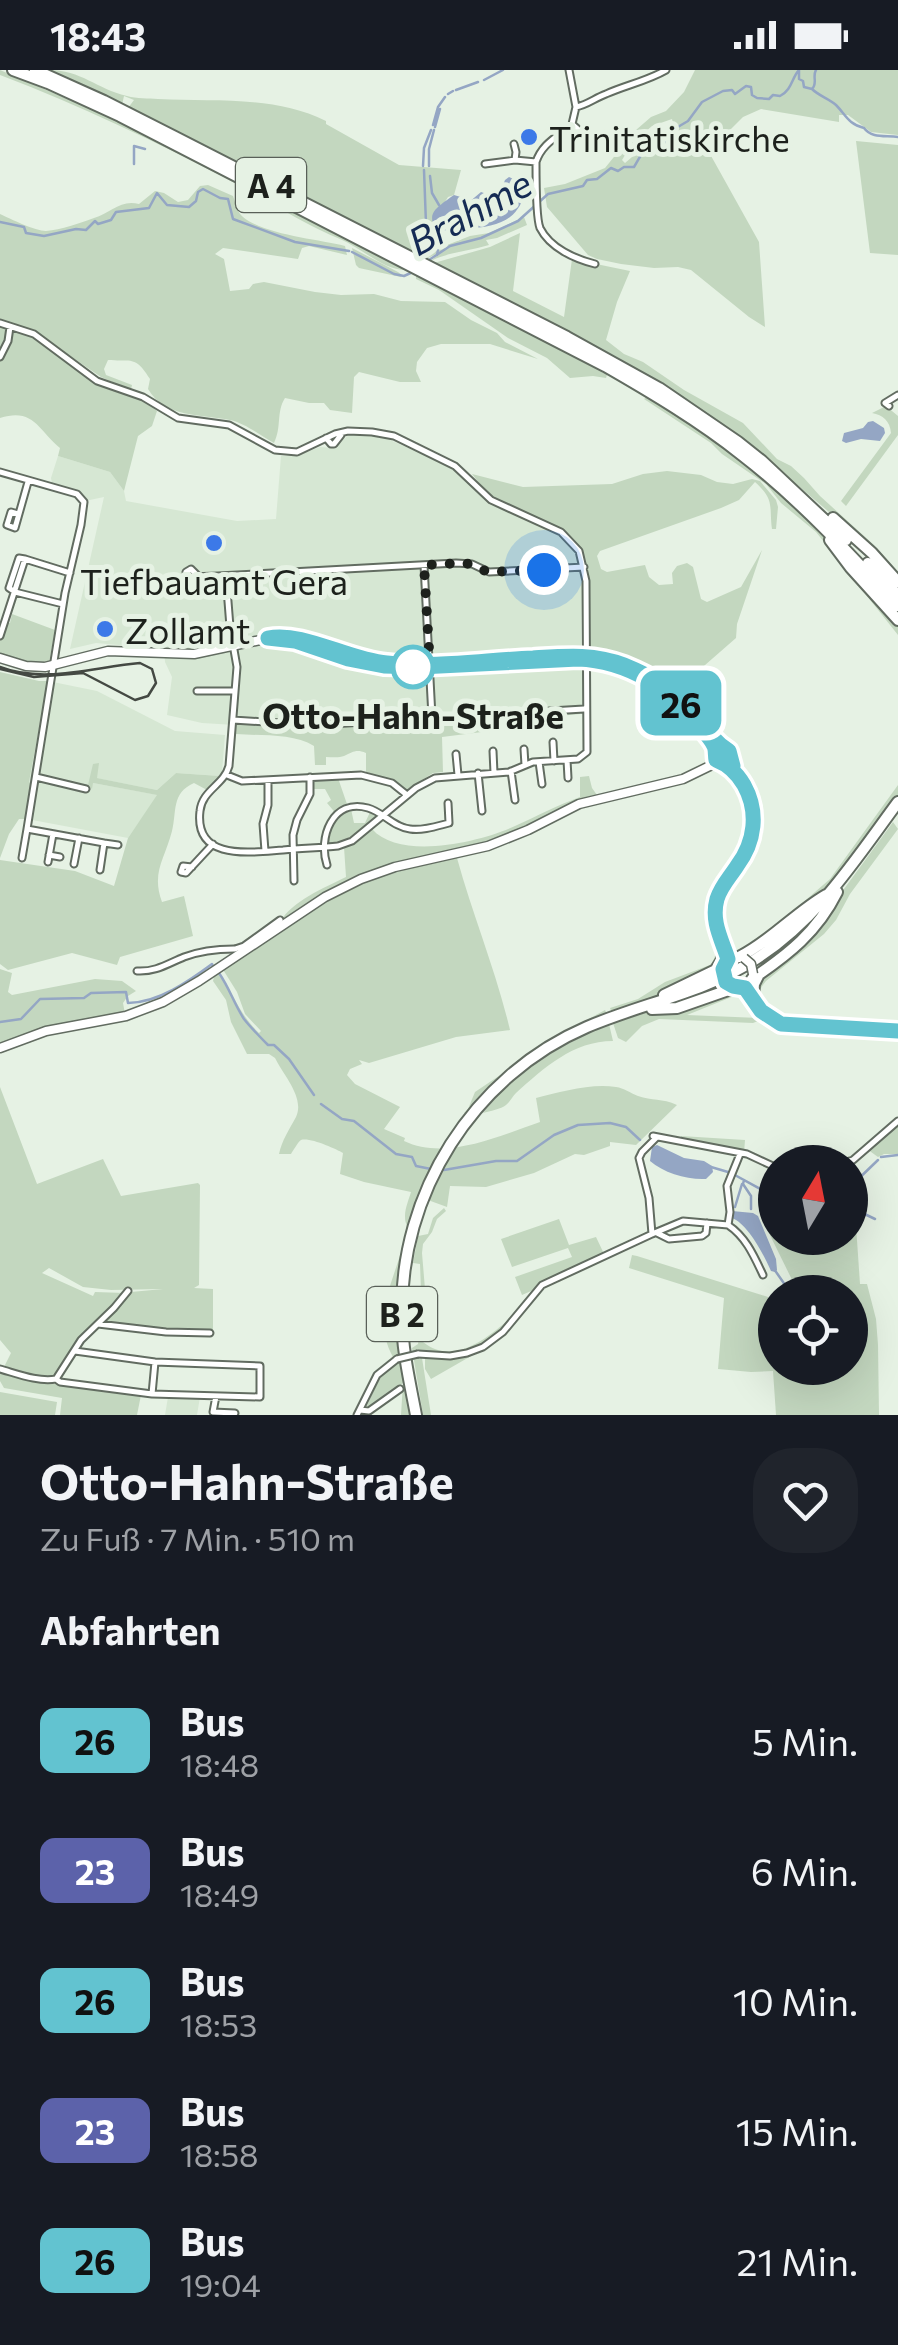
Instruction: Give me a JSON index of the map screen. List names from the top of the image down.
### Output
{
  "streets": {
    "highway": ["A 4", "B 2"]
  },
  "water": ["Brahme"],
  "places": [
    "Trinitatiskirche",
    "Tiefbauamt Gera",
    "Zollamt",
    "Otto-Hahn-Straße"
  ],
  "lines": ["bus line 26"],
  "north": "top",
  "page": {
    "status": "18:43",
    "on_map": "26",
    "heading": [
      ["Otto-Hahn-Straße", "Zu Fuß · 7 Min. · 510 m"],
      "Abfahrten"
    ],
    "list": [
      {
        "mark": "26",
        "name": "Bus",
        "note": "18:48",
        "value": "5 Min."
      },
      {
        "mark": "23",
        "name": "Bus",
        "note": "18:49",
        "value": "6 Min."
      },
      {
        "mark": "26",
        "name": "Bus",
        "note": "18:53",
        "value": "10 Min."
      },
      {
        "mark": "23",
        "name": "Bus",
        "note": "18:58",
        "value": "15 Min."
      },
      {
        "mark": "26",
        "name": "Bus",
        "note": "19:04",
        "value": "21 Min."
      }
    ]
  }
}
